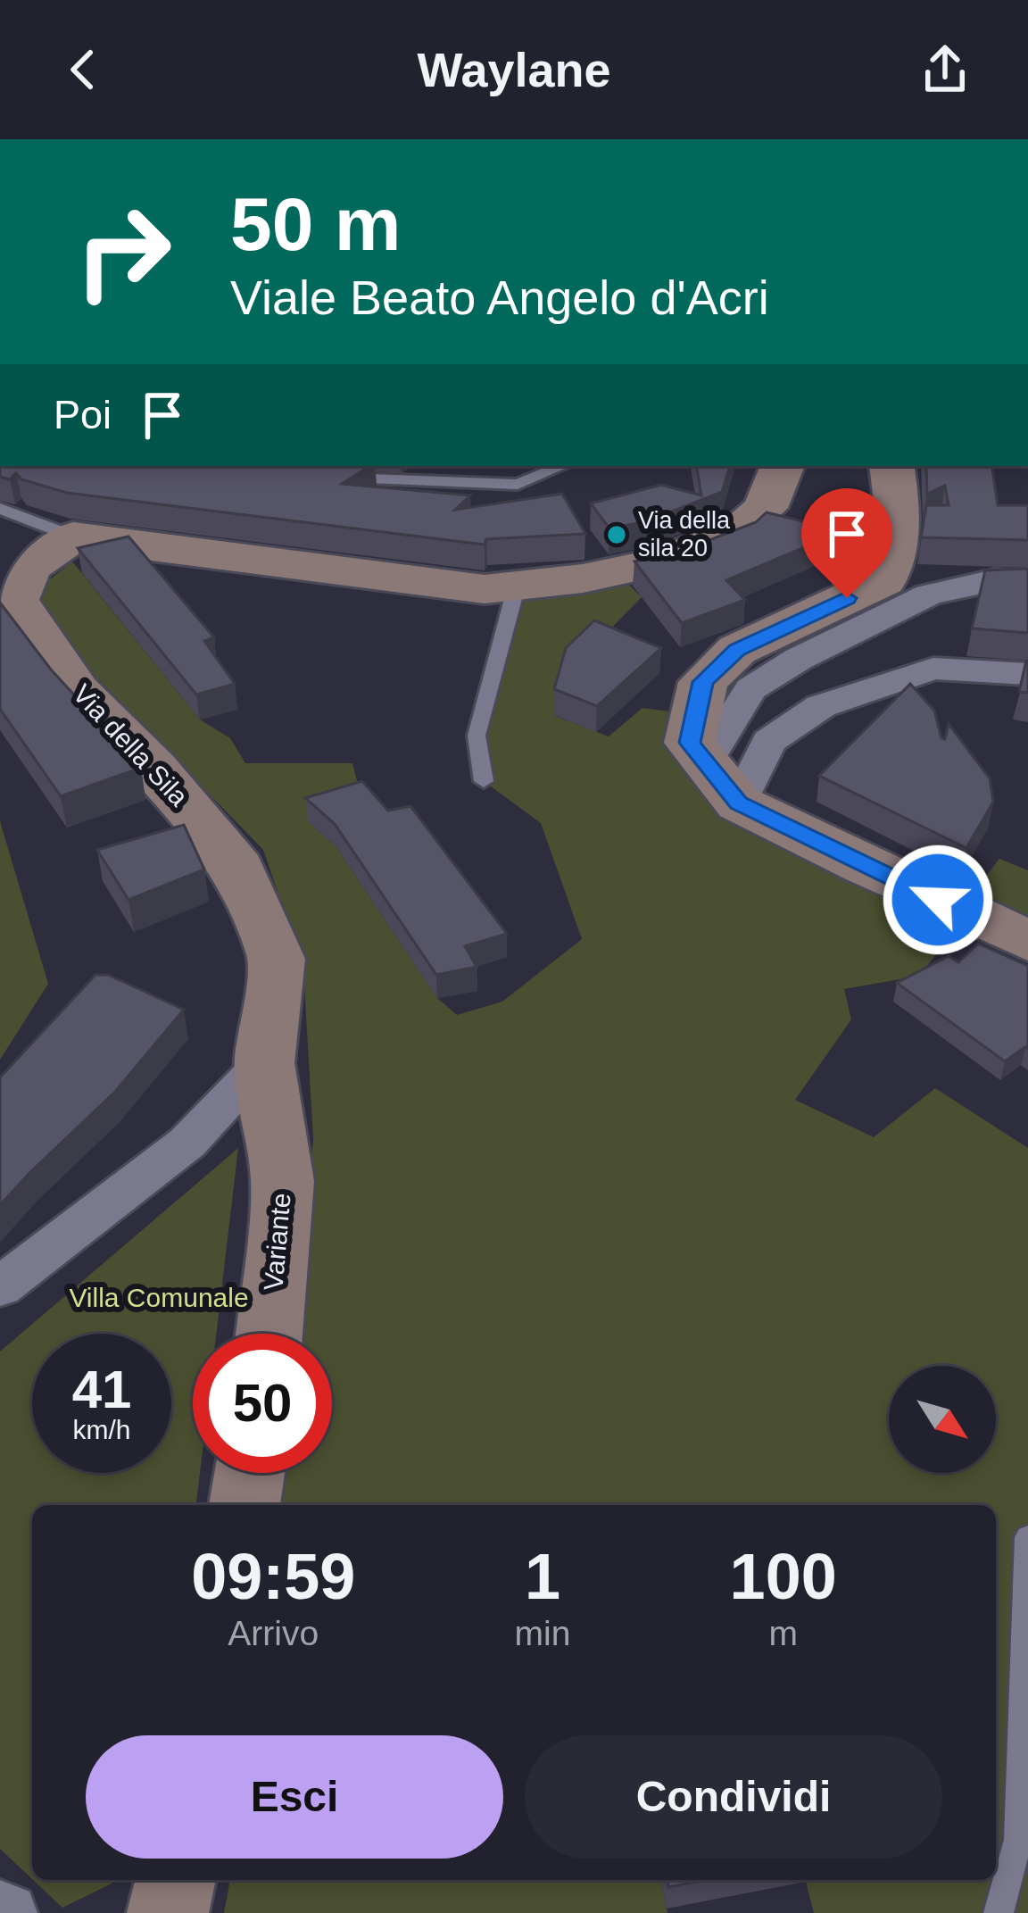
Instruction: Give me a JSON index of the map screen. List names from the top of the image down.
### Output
{
  "streets": {
    "main road": ["Via della Sila", "Variante"]
  },
  "crossings": [
    ["Via della Sila", "Variante"]
  ],
  "parks": ["Villa Comunale"],
  "places": ["Via della sila 20"],
  "north": "bottom right",
  "page": {
    "header": "Waylane",
    "turn": ["50 m", "Viale Beato Angelo d'Acri"],
    "then": "Poi",
    "speed": "41 km/h",
    "limit": "50",
    "eta": [
      "09:59",
      "Arrivo",
      "1",
      "min",
      "100",
      "m"
    ],
    "buttons": ["Esci", "Condividi"]
  }
}
